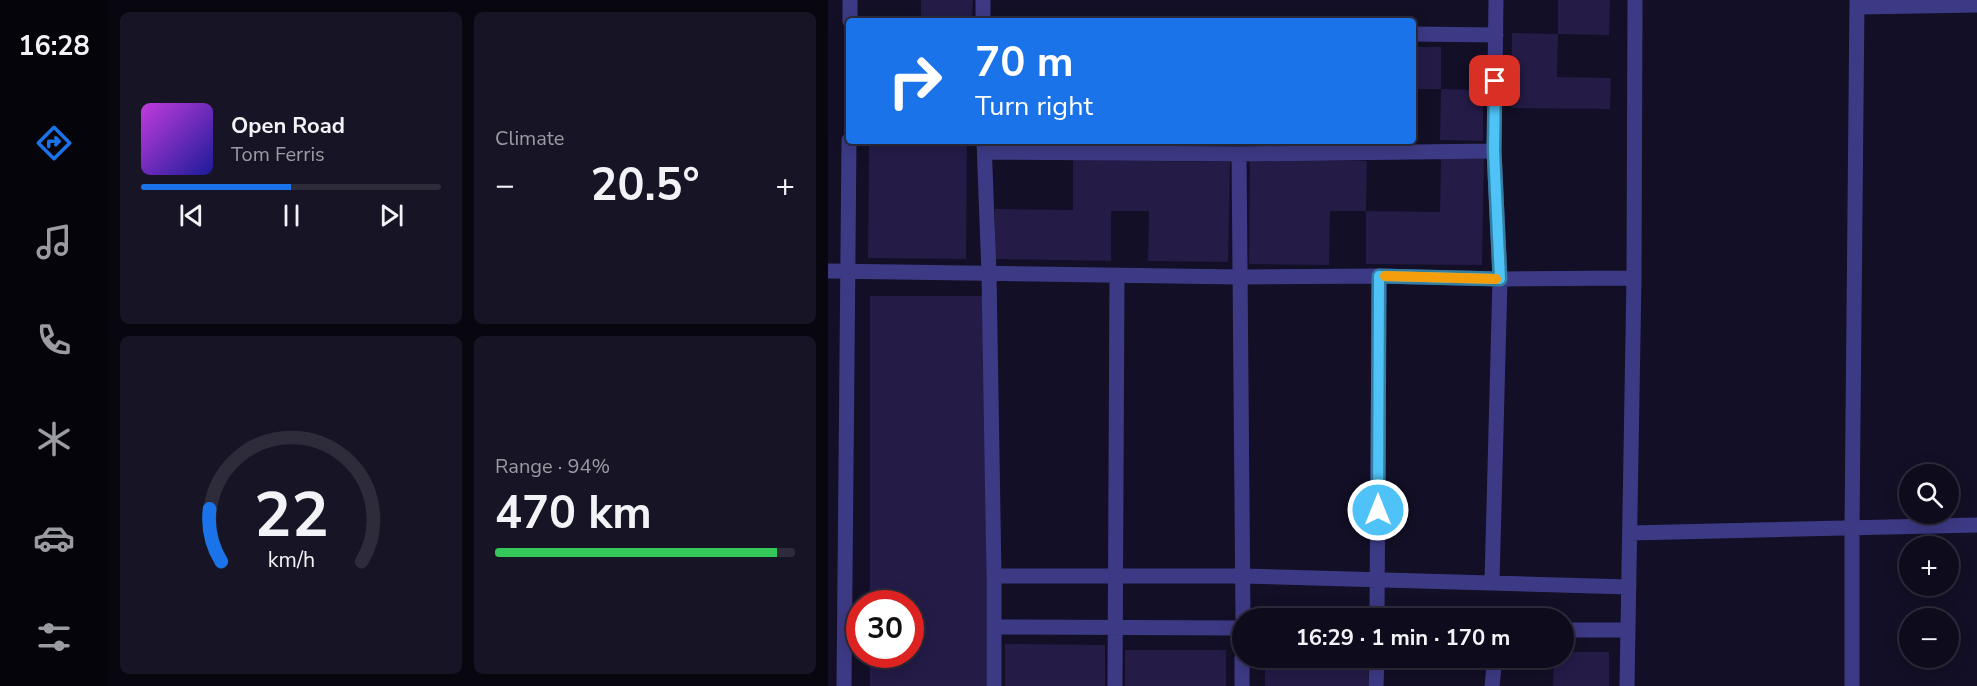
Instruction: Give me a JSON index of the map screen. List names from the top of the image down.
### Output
{
  "page": {
    "tabs": "16:28",
    "tile": [
      "Climate",
      ["Range · 94%", "470 km"]
    ],
    "turn": ["70 m", "Turn right"],
    "song": ["Open Road", "Tom Ferris"],
    "heat": ["−", "20.5°", "+"],
    "map_buttons": ["+", "−"],
    "limit": "30",
    "trip": "16:29 · 1 min · 170 m",
    "gauge": ["22", "km/h"]
  }
}
